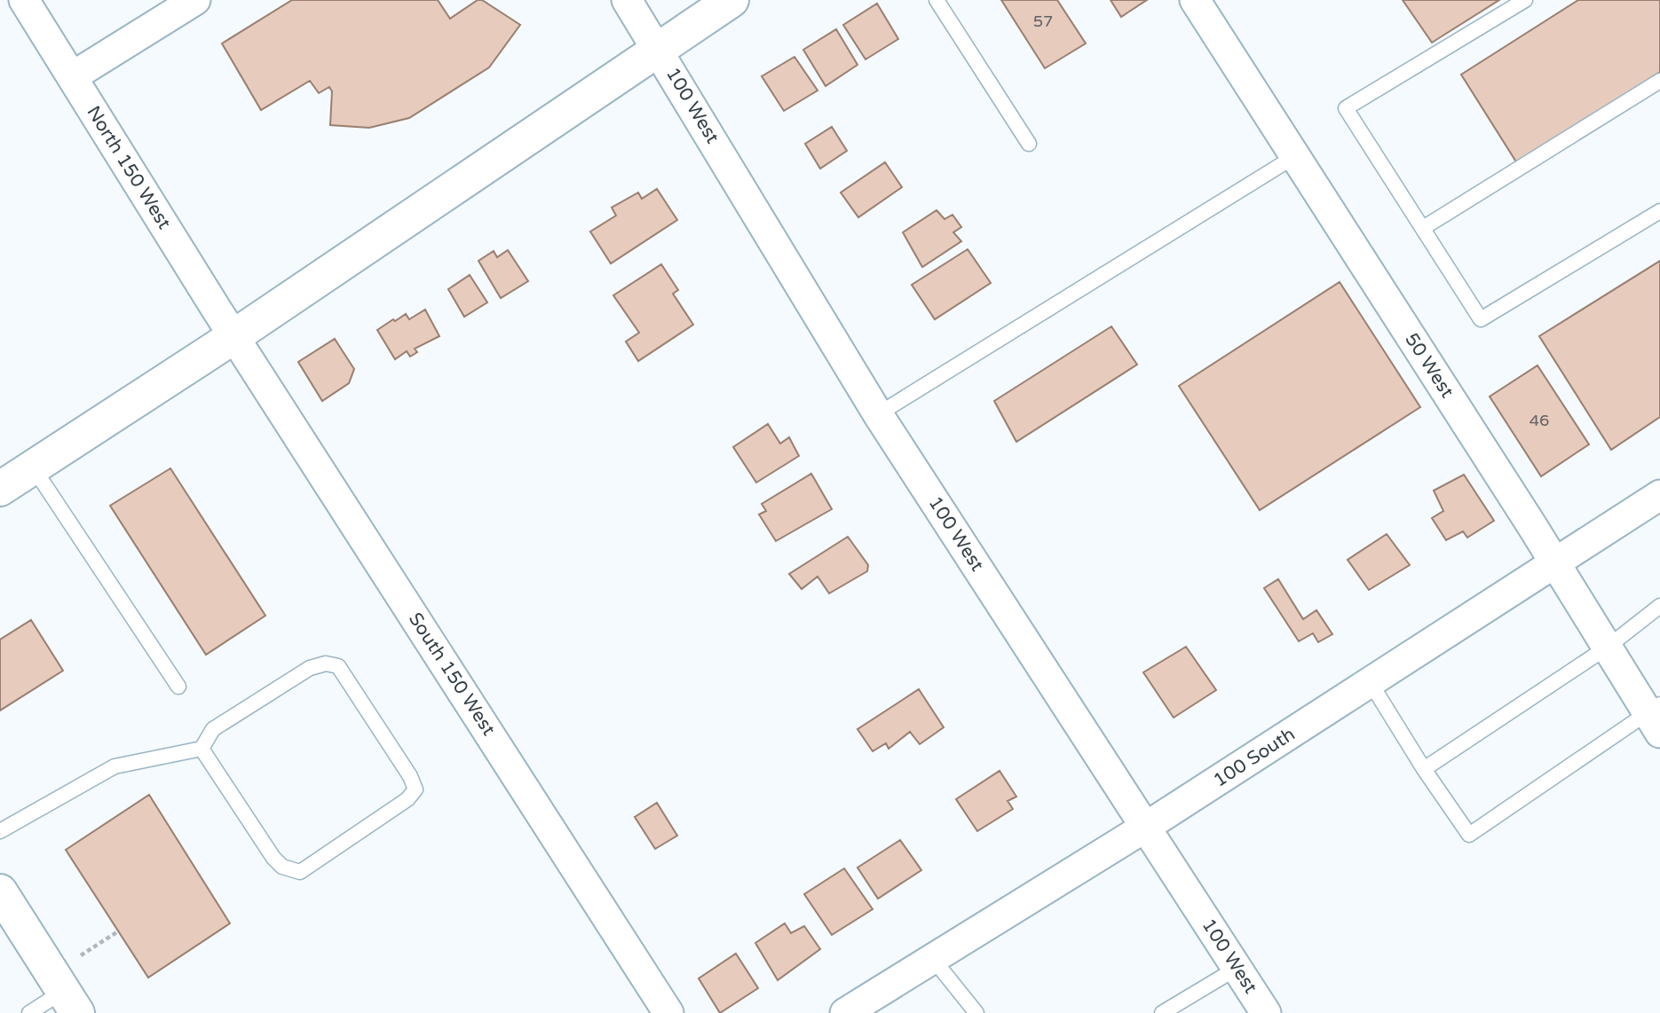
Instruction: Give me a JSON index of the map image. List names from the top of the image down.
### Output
{
  "streets": {
    "street": [
      "100 West",
      "North 150 West",
      "50 West",
      "South 150 West",
      "100 South"
    ]
  },
  "crossings": [
    ["100 West", "100 South"],
    ["North 150 West", "South 150 West"],
    ["50 West", "100 South"]
  ],
  "house_numbers": ["57", "46"]
}
